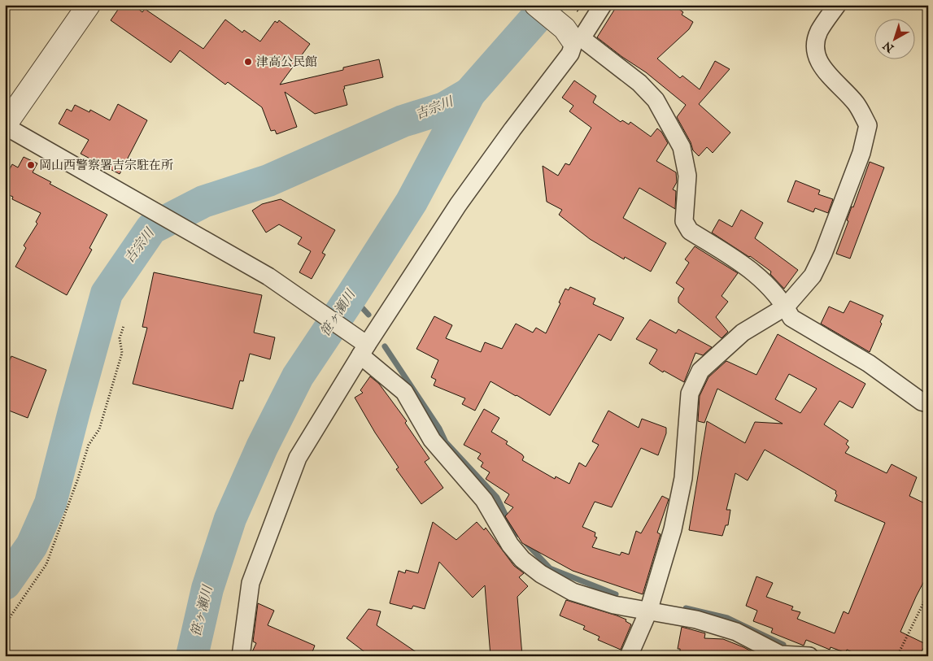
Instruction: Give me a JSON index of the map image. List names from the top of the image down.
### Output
{
  "water": ["吉宗川", "笹ヶ瀬川"],
  "places": ["津高公民館", "岡山西警察署吉宗駐在所"],
  "north": "bottom left"
}
